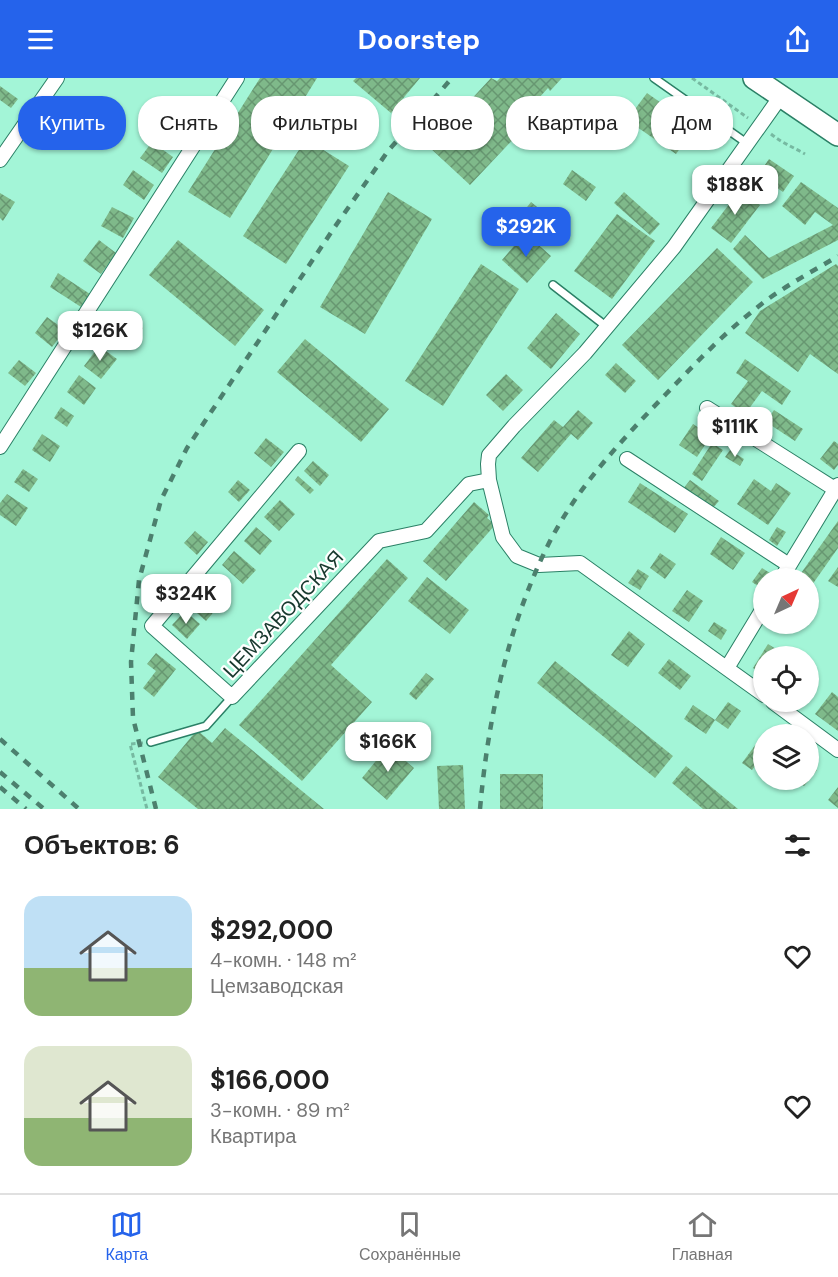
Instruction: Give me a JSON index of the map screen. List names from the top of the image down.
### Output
{
  "streets": {
    "street": ["ЦЕМЗАВОДСКАЯ"]
  },
  "north": "top right",
  "page": {
    "header": "Doorstep",
    "chip": [
      "Купить",
      "Снять",
      "Фильтры",
      "Новое",
      "Квартира",
      "Дом"
    ],
    "price": [
      "$188K",
      "$292K",
      "$126K",
      "$111K",
      "$324K",
      "$166K"
    ],
    "heading": "Объектов: 6",
    "list": [
      {
        "name": "$292,000",
        "note": "4-комн. · 148 m² · Цемзаводская"
      },
      {
        "name": "$166,000",
        "note": "3-комн. · 89 m² · Квартира"
      }
    ],
    "tabs": ["Карта", "Сохранённые", "Главная"]
  }
}
